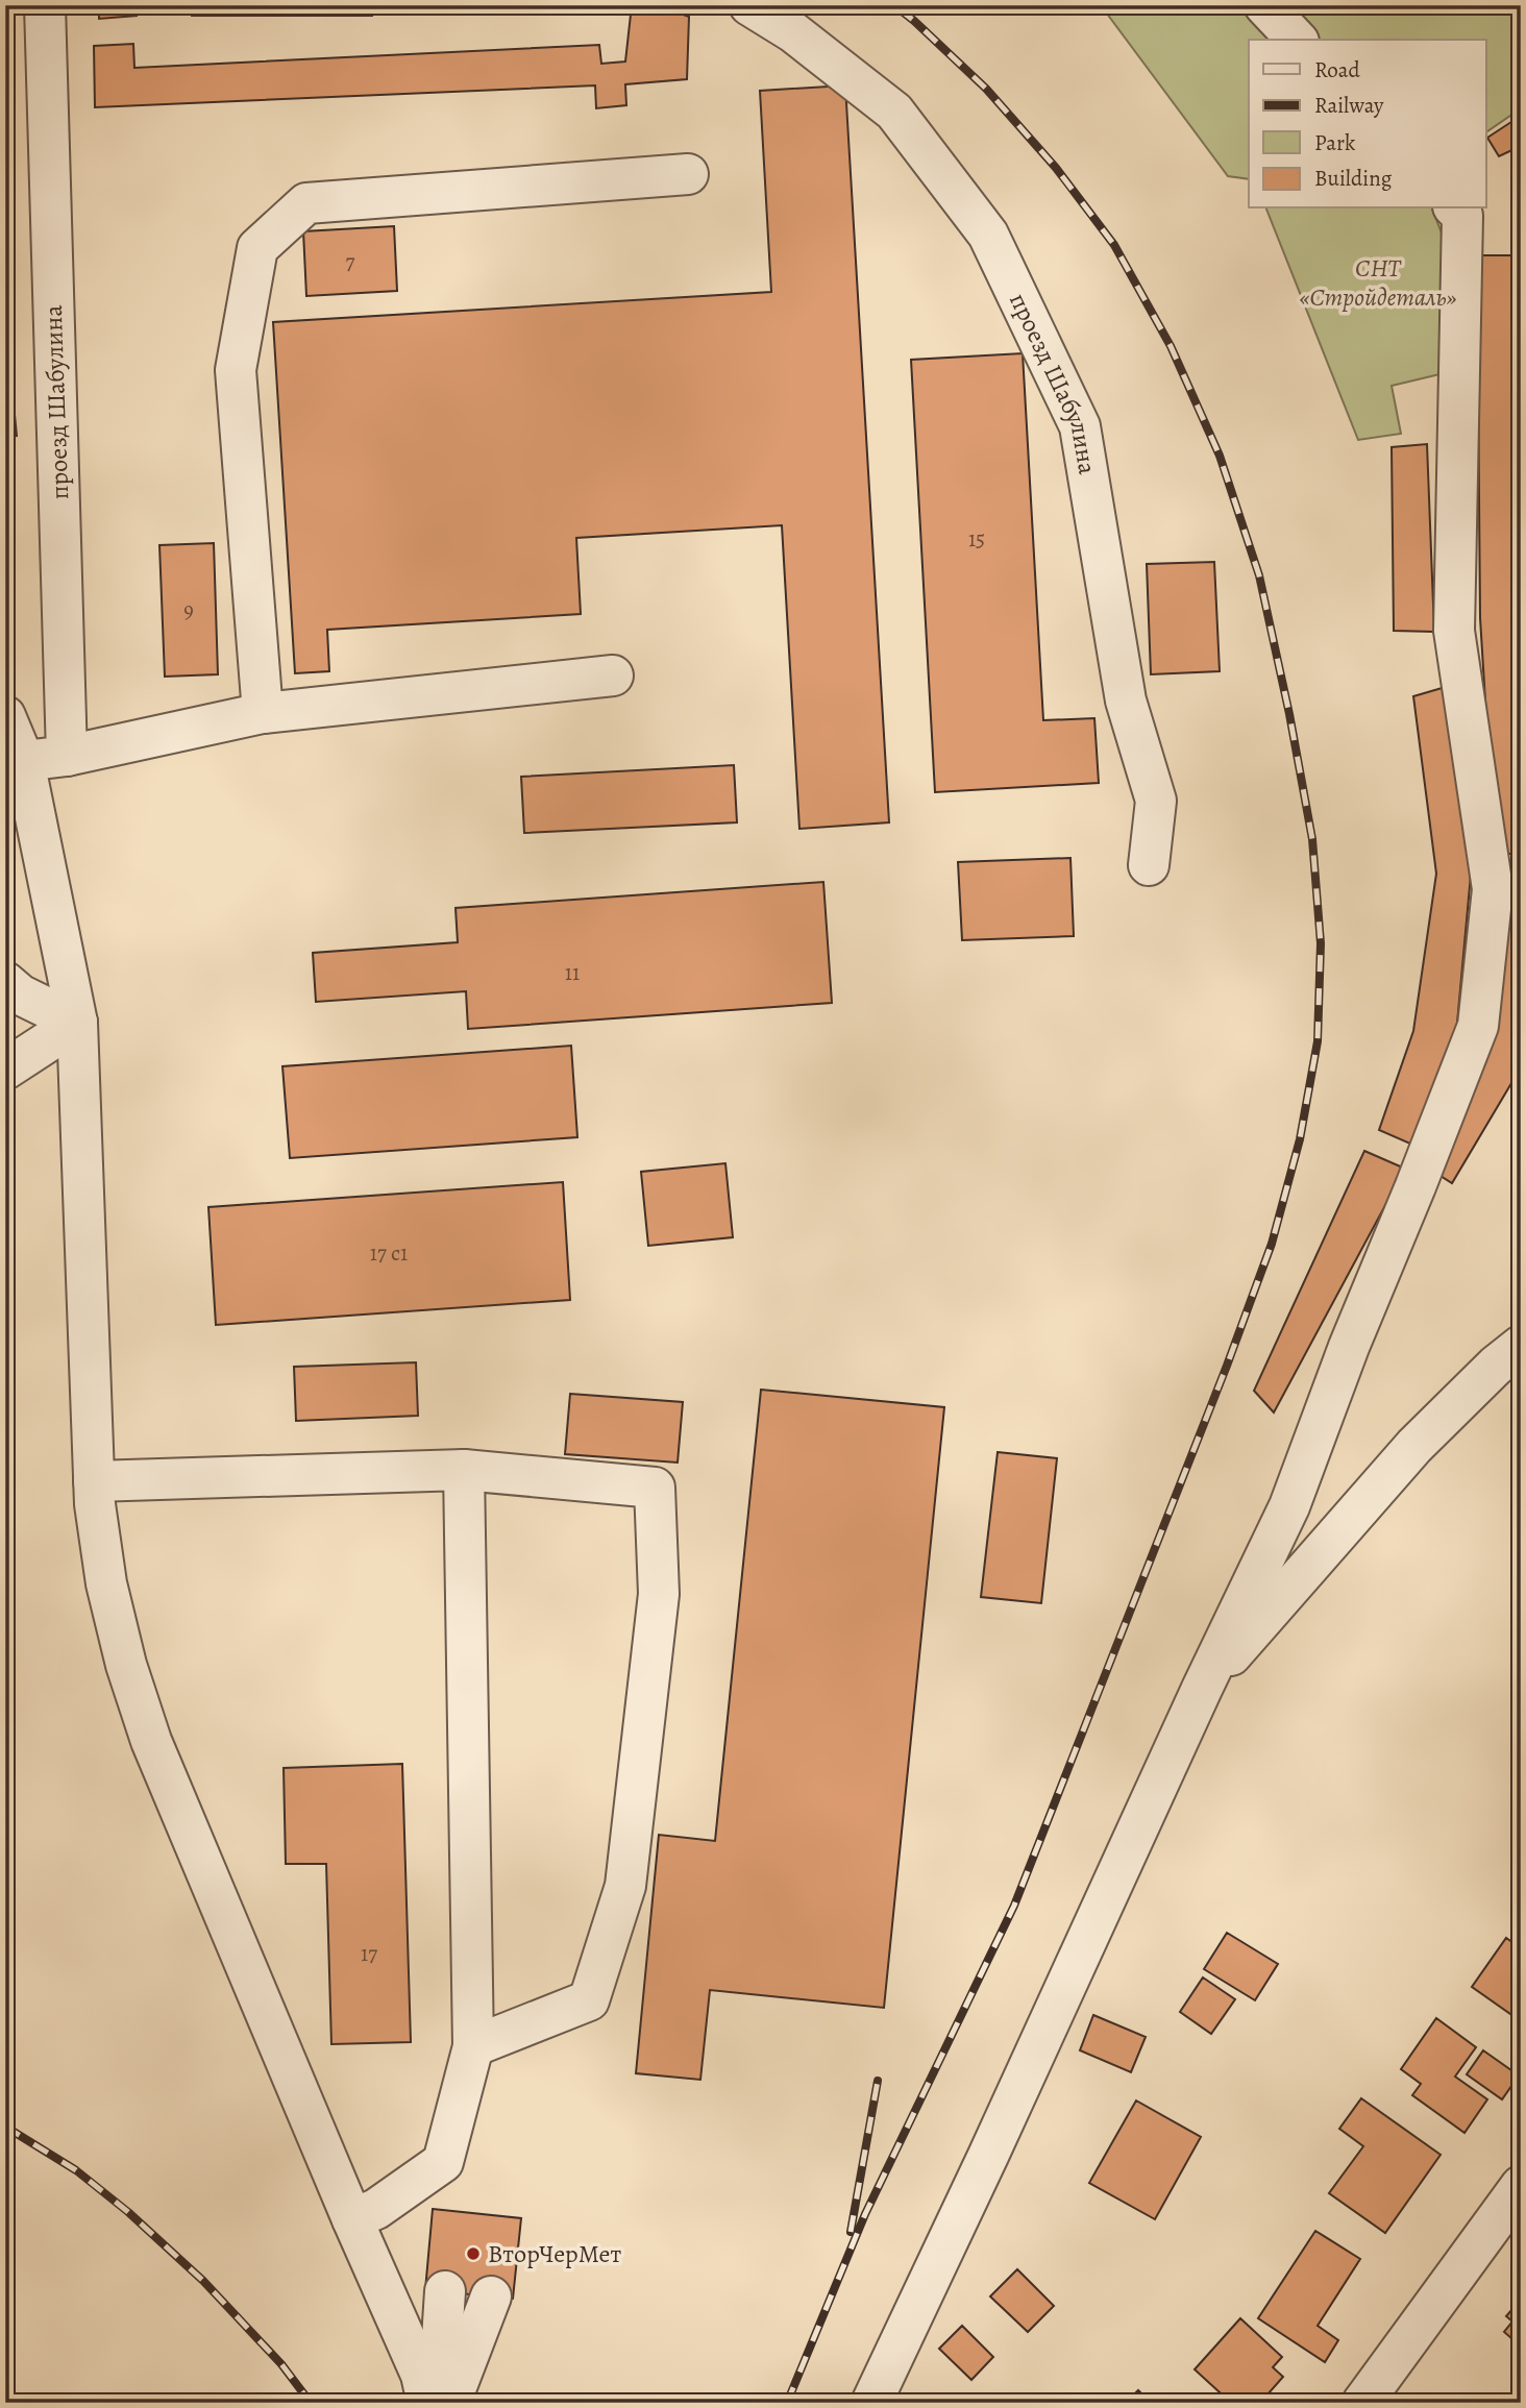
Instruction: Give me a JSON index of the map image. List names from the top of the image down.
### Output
{
  "streets": {
    "street": ["проезд Шабулина"]
  },
  "parks": ["СНТ «Стройдеталь»"],
  "places": ["ВторЧерМет"],
  "house_numbers": [
    "7",
    "15",
    "9",
    "11",
    "17 с1",
    "17"
  ],
  "legend": [
    "Road",
    "Railway",
    "Park",
    "Building"
  ]
}
